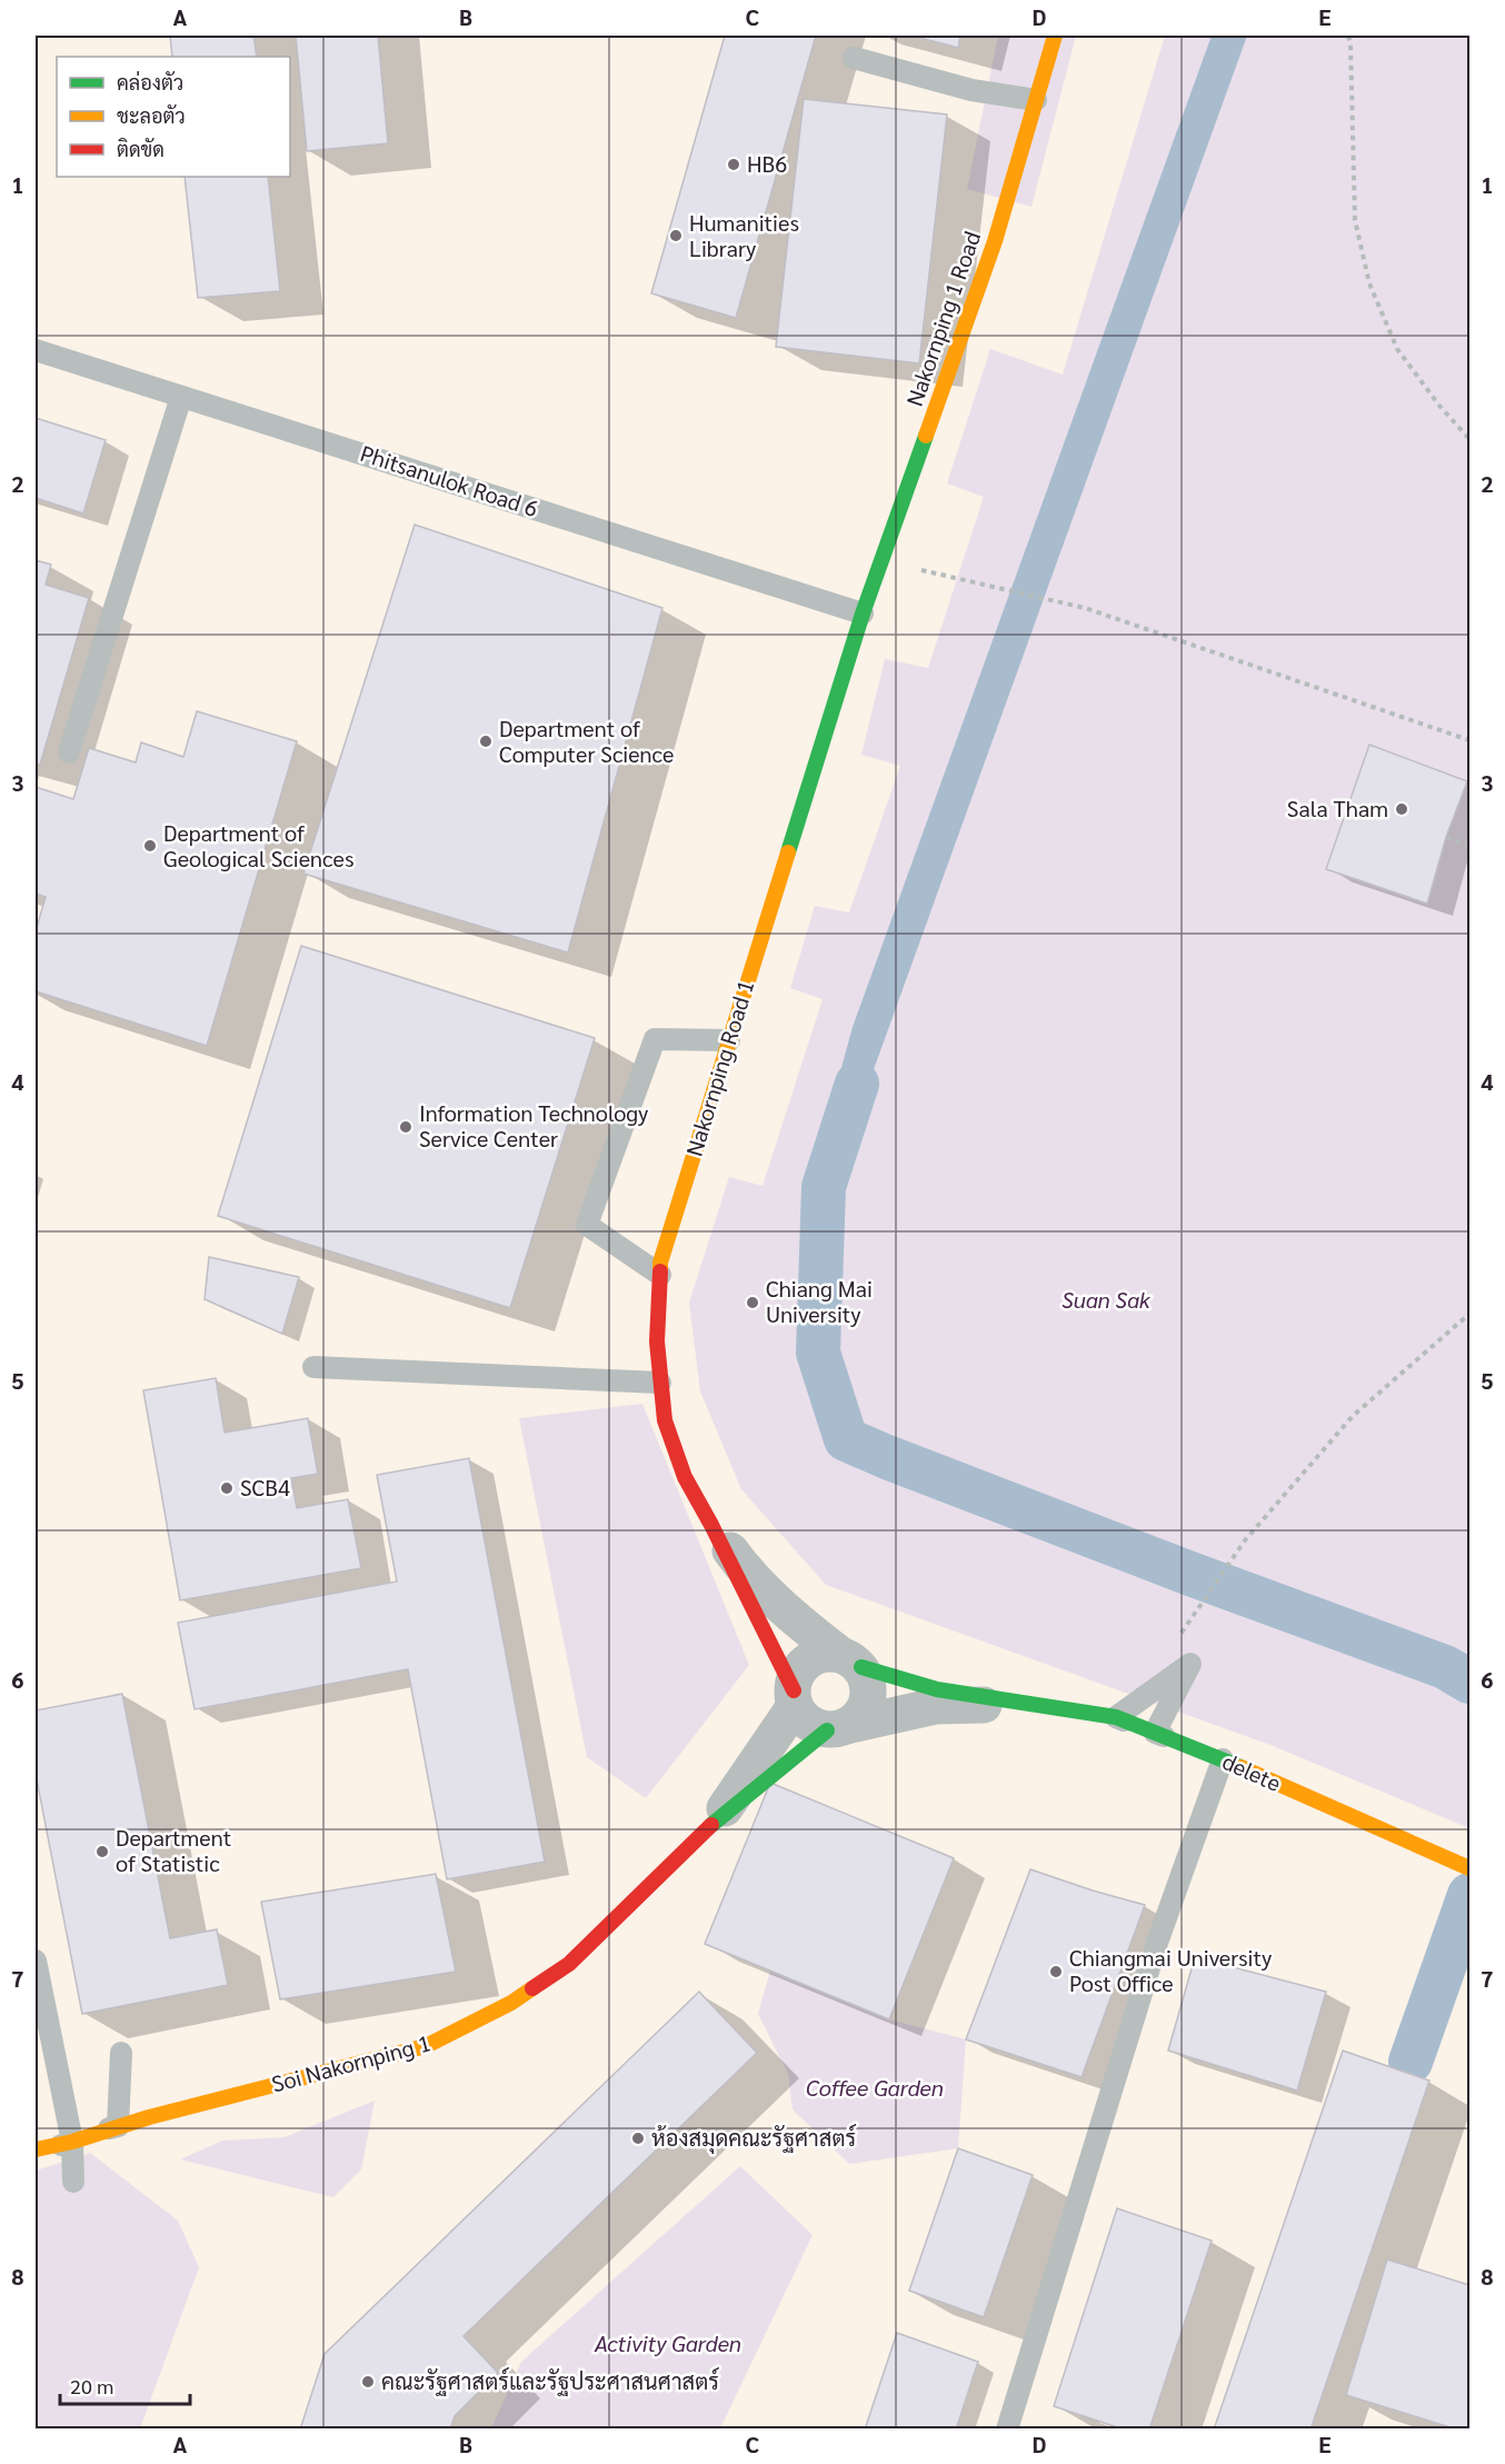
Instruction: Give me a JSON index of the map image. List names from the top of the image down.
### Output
{
  "streets": {
    "street": ["Nakornping 1 Road", "Nakornping Road 1", "Soi Nakornping 1"],
    "lane": ["Phitsanulok Road 6"]
  },
  "crossings": [
    ["Nakornping 1 Road", "Phitsanulok Road 6"],
    ["Nakornping 1 Road", "Nakornping Road 1"],
    ["Phitsanulok Road 6", "Nakornping Road 1"],
    ["Nakornping Road 1", "Soi Nakornping 1"]
  ],
  "parks": ["Suan Sak", "Coffee Garden", "Activity Garden"],
  "places": [
    "HB6",
    "Humanities Library",
    "Department of Computer Science",
    "Sala Tham",
    "Department of Geological Sciences",
    "Information Technology Service Center",
    "Chiang Mai University",
    "SCB4",
    "Department of Statistic",
    "Chiangmai University Post Office",
    "ห้องสมุดคณะรัฐศาสตร์",
    "คณะรัฐศาสตร์และรัฐประศาสนศาสตร์"
  ],
  "legend": ["คล่องตัว", "ชะลอตัว", "ติดขัด"],
  "scale_bar": "20 m",
  "grid": {
    "columns": [
      "A",
      "B",
      "C",
      "D",
      "E"
    ],
    "rows": [
      "1",
      "2",
      "3",
      "4",
      "5",
      "6",
      "7",
      "8"
    ]
  }
}
